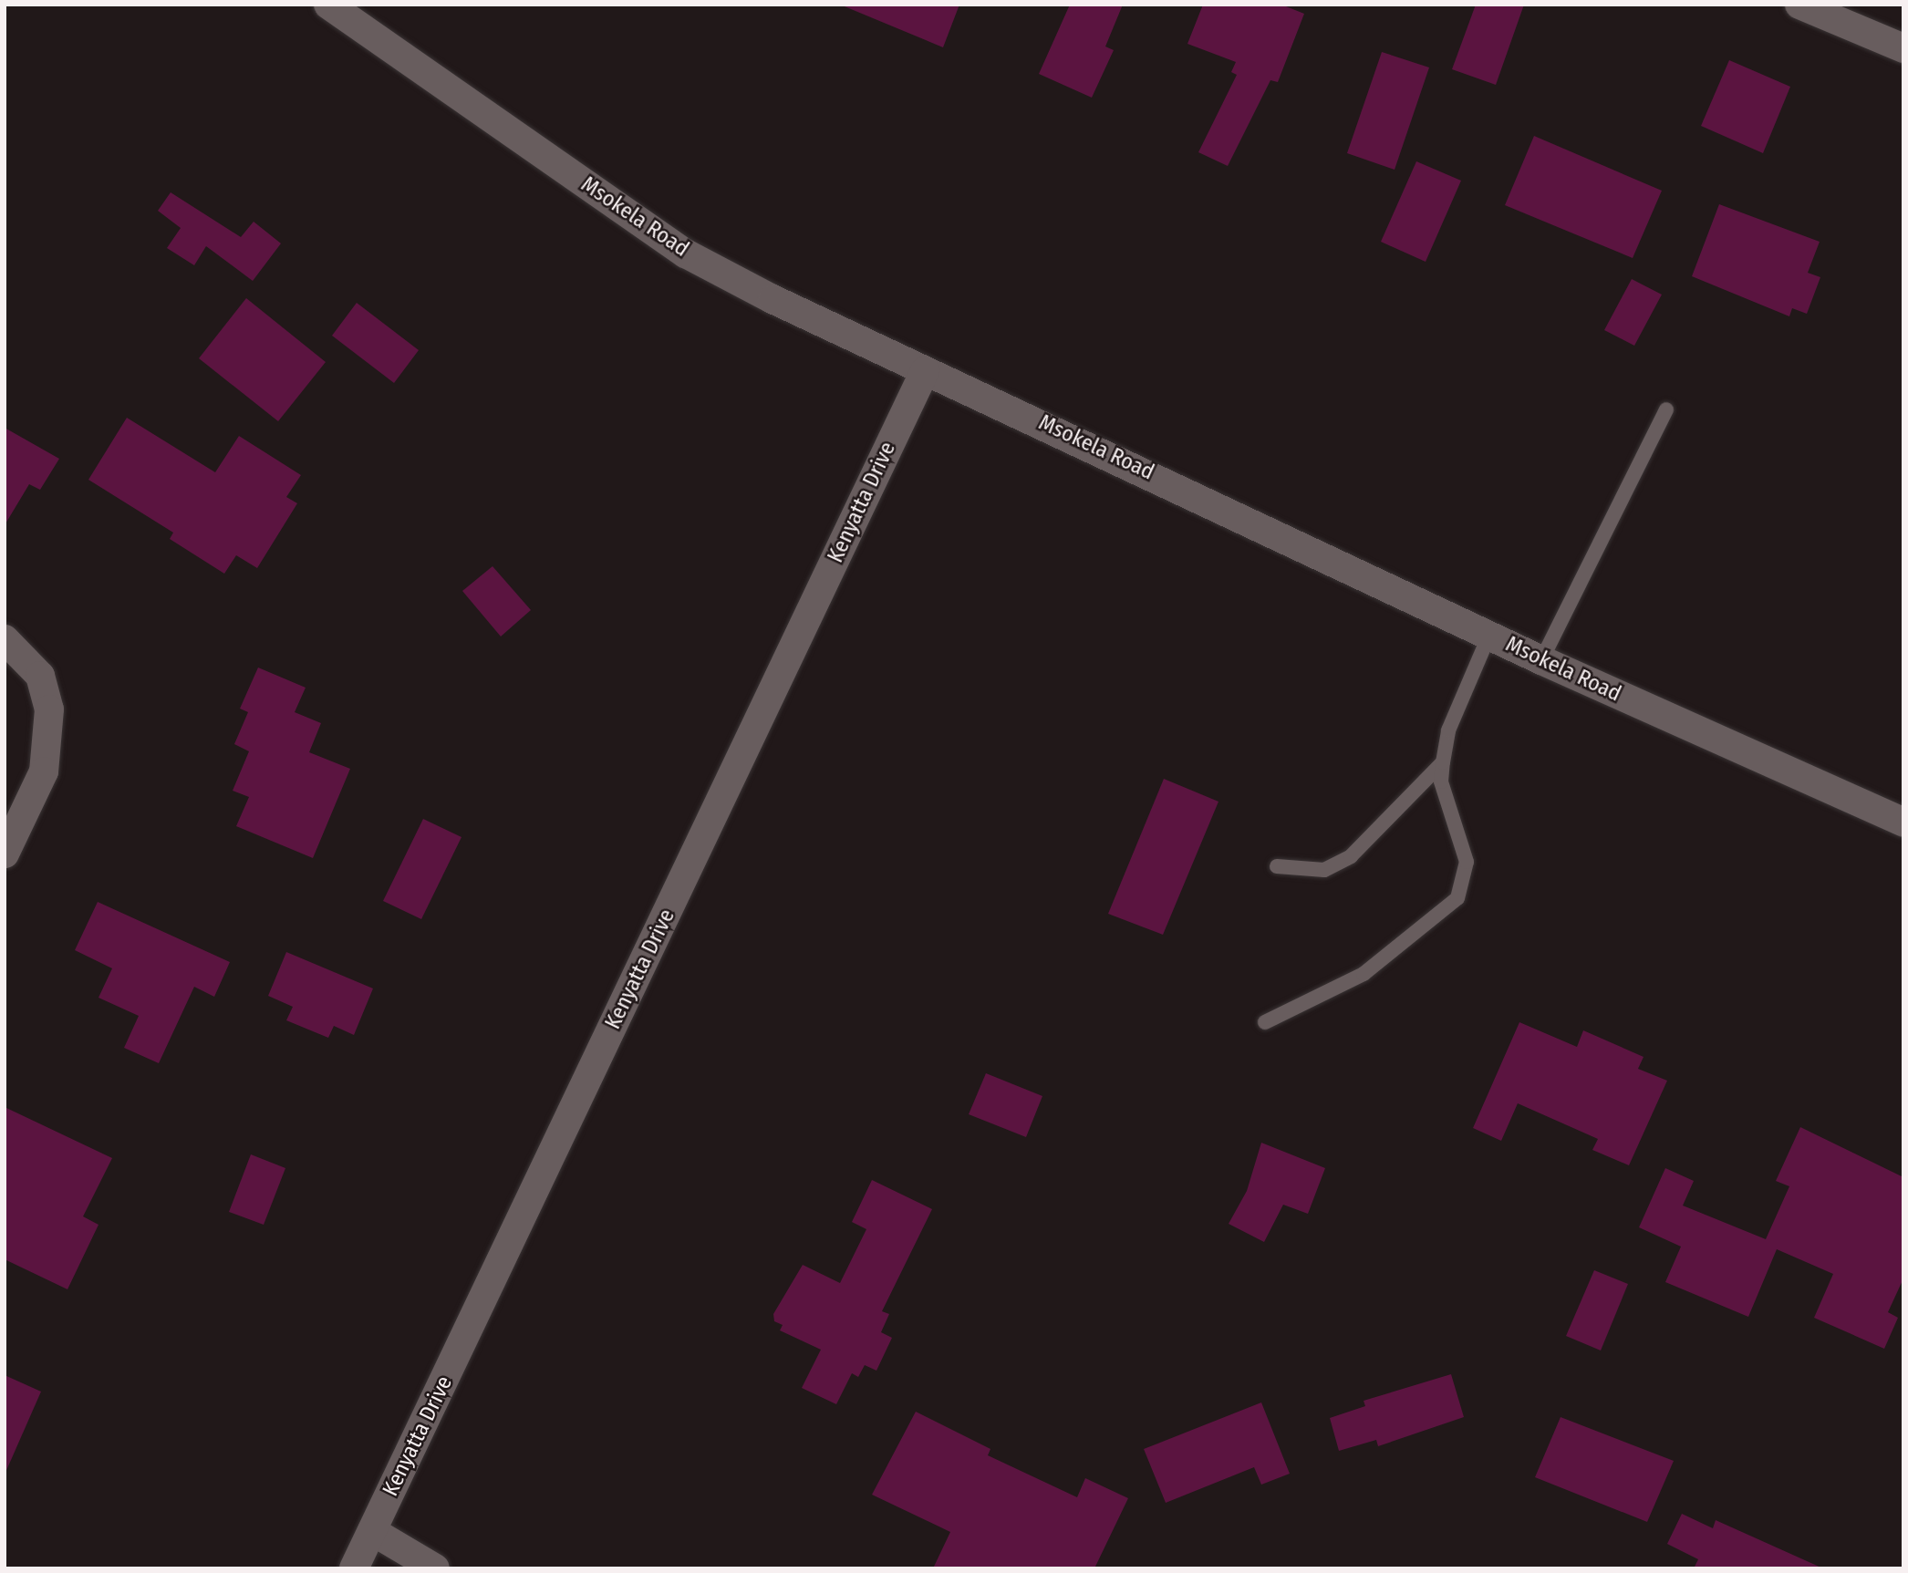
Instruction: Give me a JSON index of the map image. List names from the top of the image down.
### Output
{
  "streets": {
    "street": ["Msokela Road", "Kenyatta Drive"]
  },
  "crossings": [
    ["Msokela Road", "Kenyatta Drive"]
  ]
}
